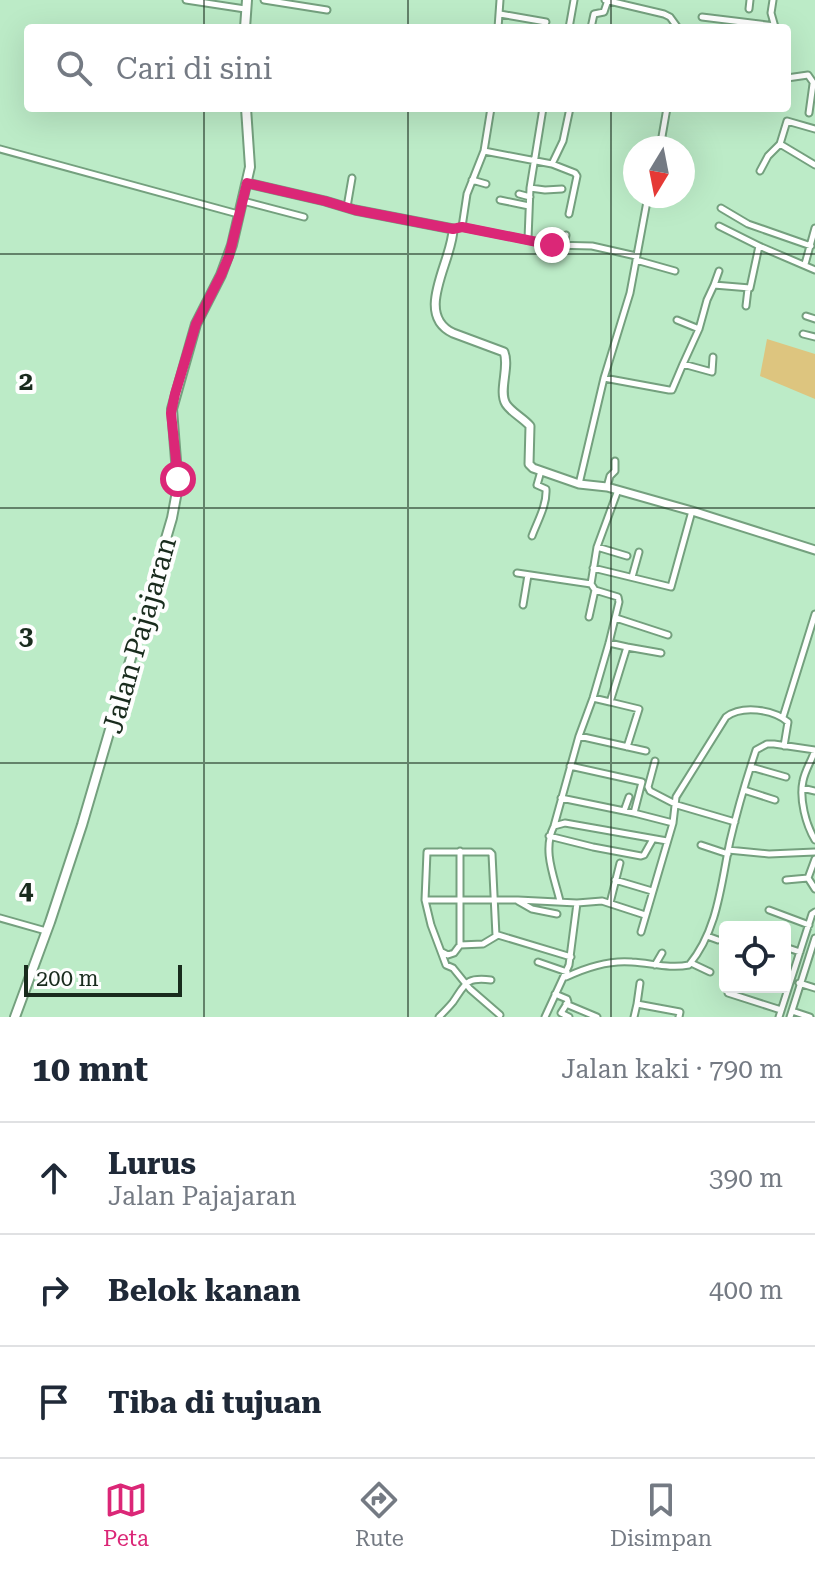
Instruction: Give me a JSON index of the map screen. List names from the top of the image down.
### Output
{
  "streets": {
    "main road": ["Jalan Pajajaran"]
  },
  "scale_bar": "200 m",
  "north": "bottom",
  "page": {
    "search": "Cari di sini",
    "scale": "200 m",
    "heading": ["10 mnt", "Jalan kaki · 790 m"],
    "list": [
      ["Lurus", "Jalan Pajajaran", "390 m"],
      ["Belok kanan", "400 m"],
      "Tiba di tujuan"
    ],
    "nav": ["Peta", "Rute", "Disimpan"]
  },
  "grid": {
    "rows": ["2", "3", "4"]
  }
}
